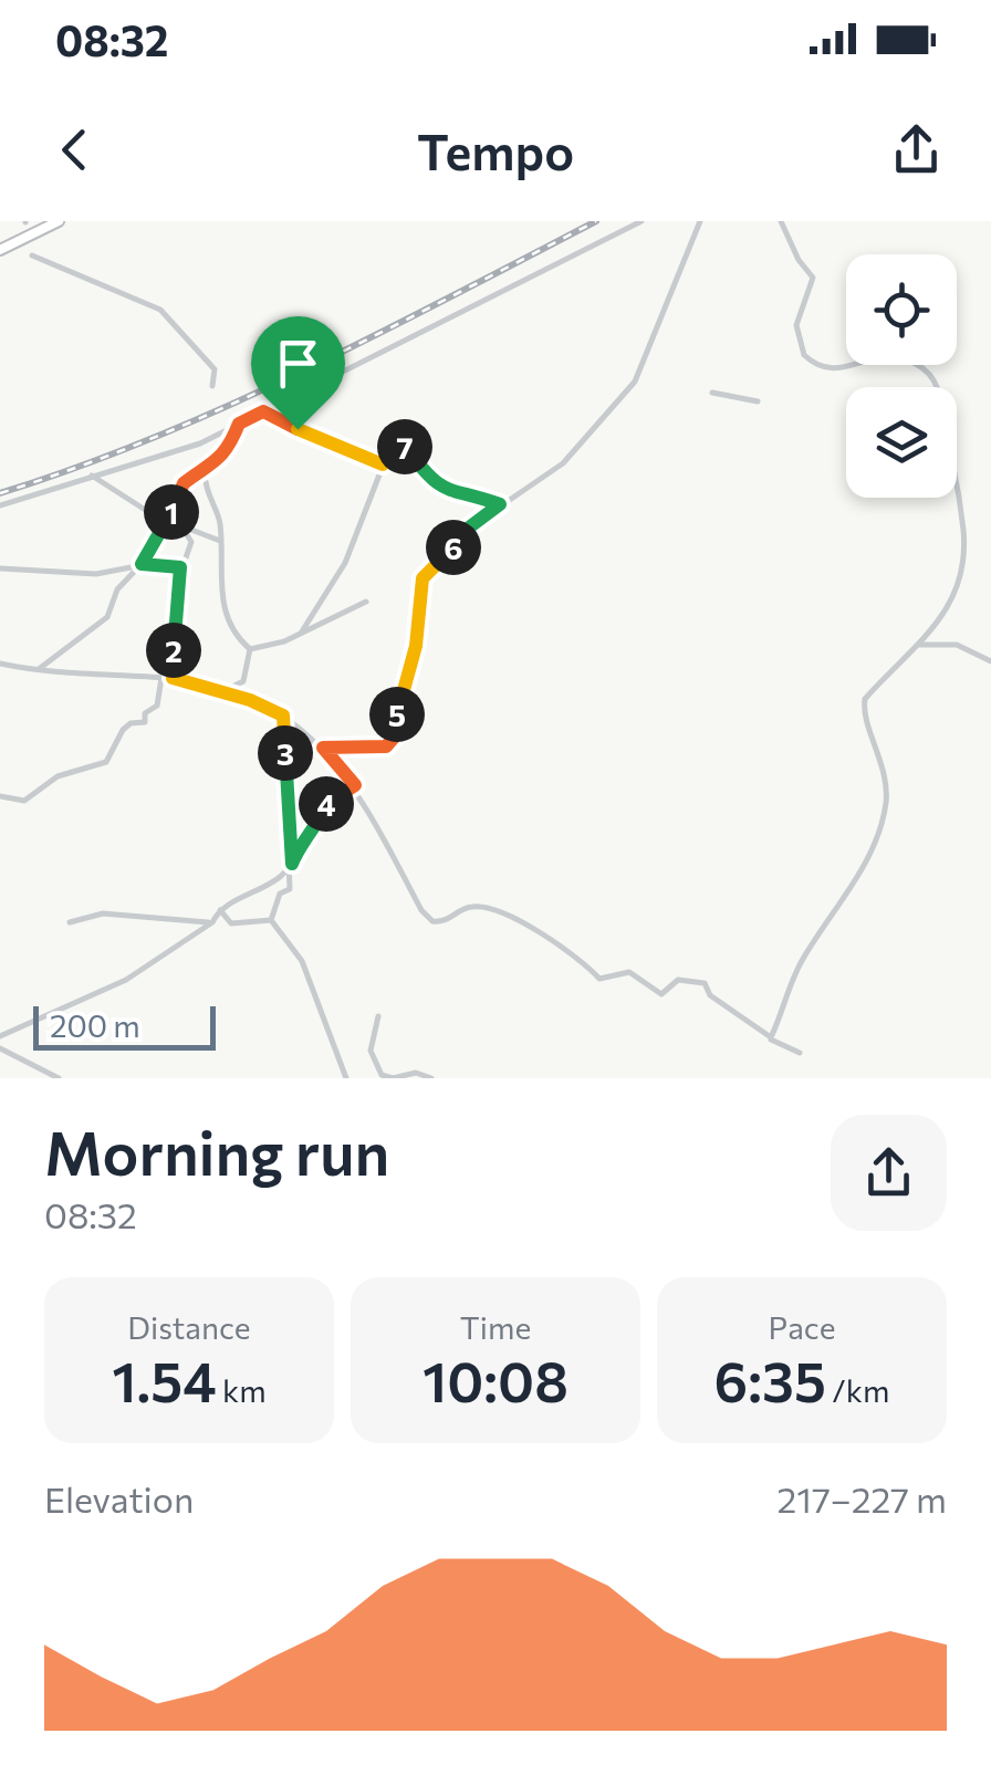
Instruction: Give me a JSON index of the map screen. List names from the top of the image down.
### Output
{
  "scale_bar": "200 m",
  "page": {
    "status": "08:32",
    "header": "Tempo",
    "pins": [
      "7",
      "1",
      "6",
      "2",
      "5",
      "3",
      "4"
    ],
    "scale": "200 m",
    "heading": ["Morning run", "08:32"],
    "stats": [
      ["Distance", "1.54 km"],
      ["Time", "10:08"],
      ["Pace", "6:35 /km"]
    ],
    "chart": ["Elevation", "217–227 m"]
  }
}
